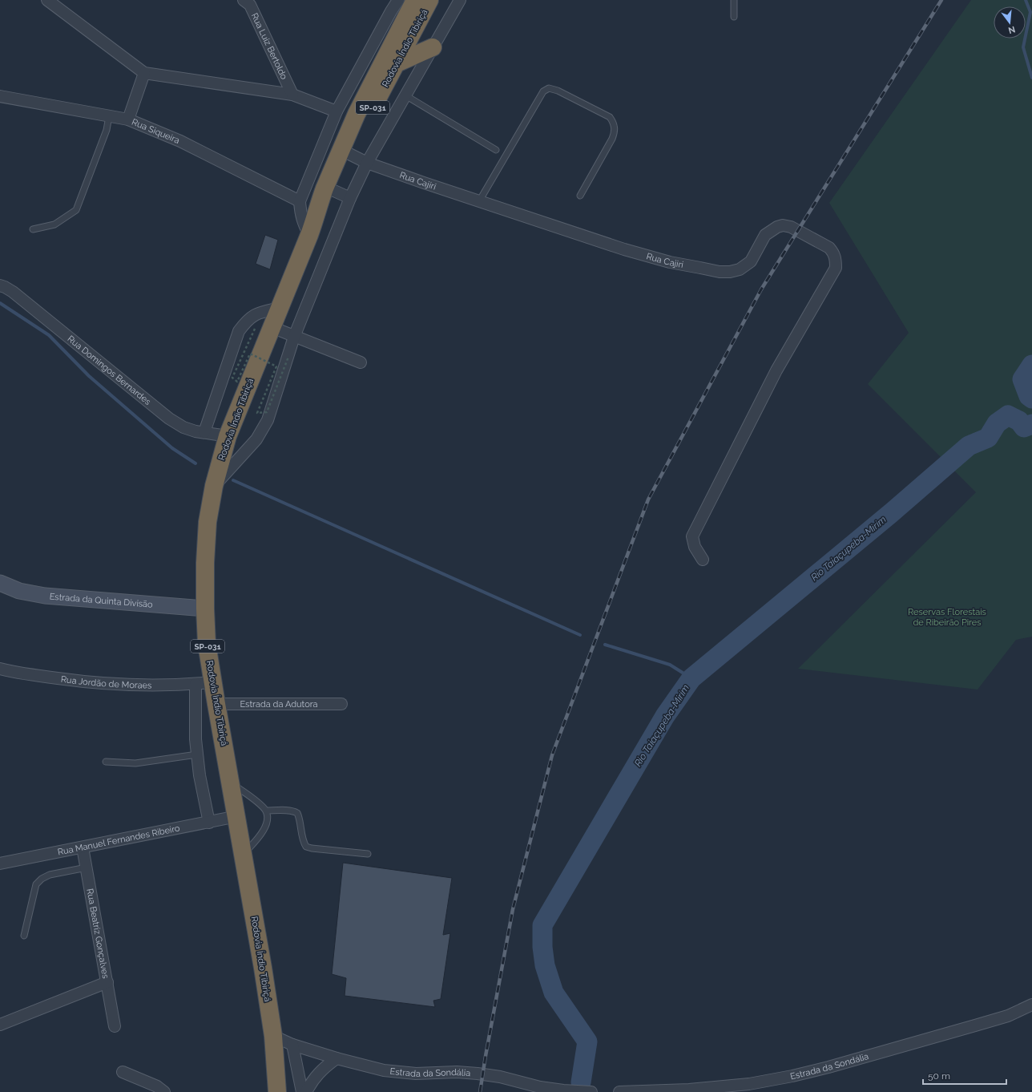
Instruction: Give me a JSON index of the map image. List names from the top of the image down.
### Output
{
  "streets": {
    "highway": ["Rodovia Índio Tibiriçá", "SP-031"],
    "street": [
      "Rua Luiz Bertoldo",
      "Rua Siqueira",
      "Rua Cajiri",
      "Rua Domingos Bernardes",
      "Estrada da Quinta Divisão",
      "Rua Jordão de Moraes",
      "Estrada da Adutora",
      "Rua Manuel Fernandes Ribeiro",
      "Rua Beatriz Gonçalves",
      "Estrada da Sondália"
    ]
  },
  "crossings": [
    ["Rodovia Índio Tibiriçá", "Rua Cajiri"],
    ["Rodovia Índio Tibiriçá", "Rua Domingos Bernardes"],
    ["Rodovia Índio Tibiriçá", "Estrada da Quinta Divisão"],
    ["Rodovia Índio Tibiriçá", "Rua Jordão de Moraes"],
    ["Rodovia Índio Tibiriçá", "Estrada da Adutora"],
    ["Rodovia Índio Tibiriçá", "Rua Manuel Fernandes Ribeiro"],
    ["Rodovia Índio Tibiriçá", "Estrada da Sondália"],
    ["Rua Manuel Fernandes Ribeiro", "Rua Beatriz Gonçalves"]
  ],
  "water": ["Rio Taiaçupeba-Mirim"],
  "parks": ["Reservas Florestais de Ribeirão Pires"],
  "scale_bar": "50 m",
  "north": "bottom"
}
